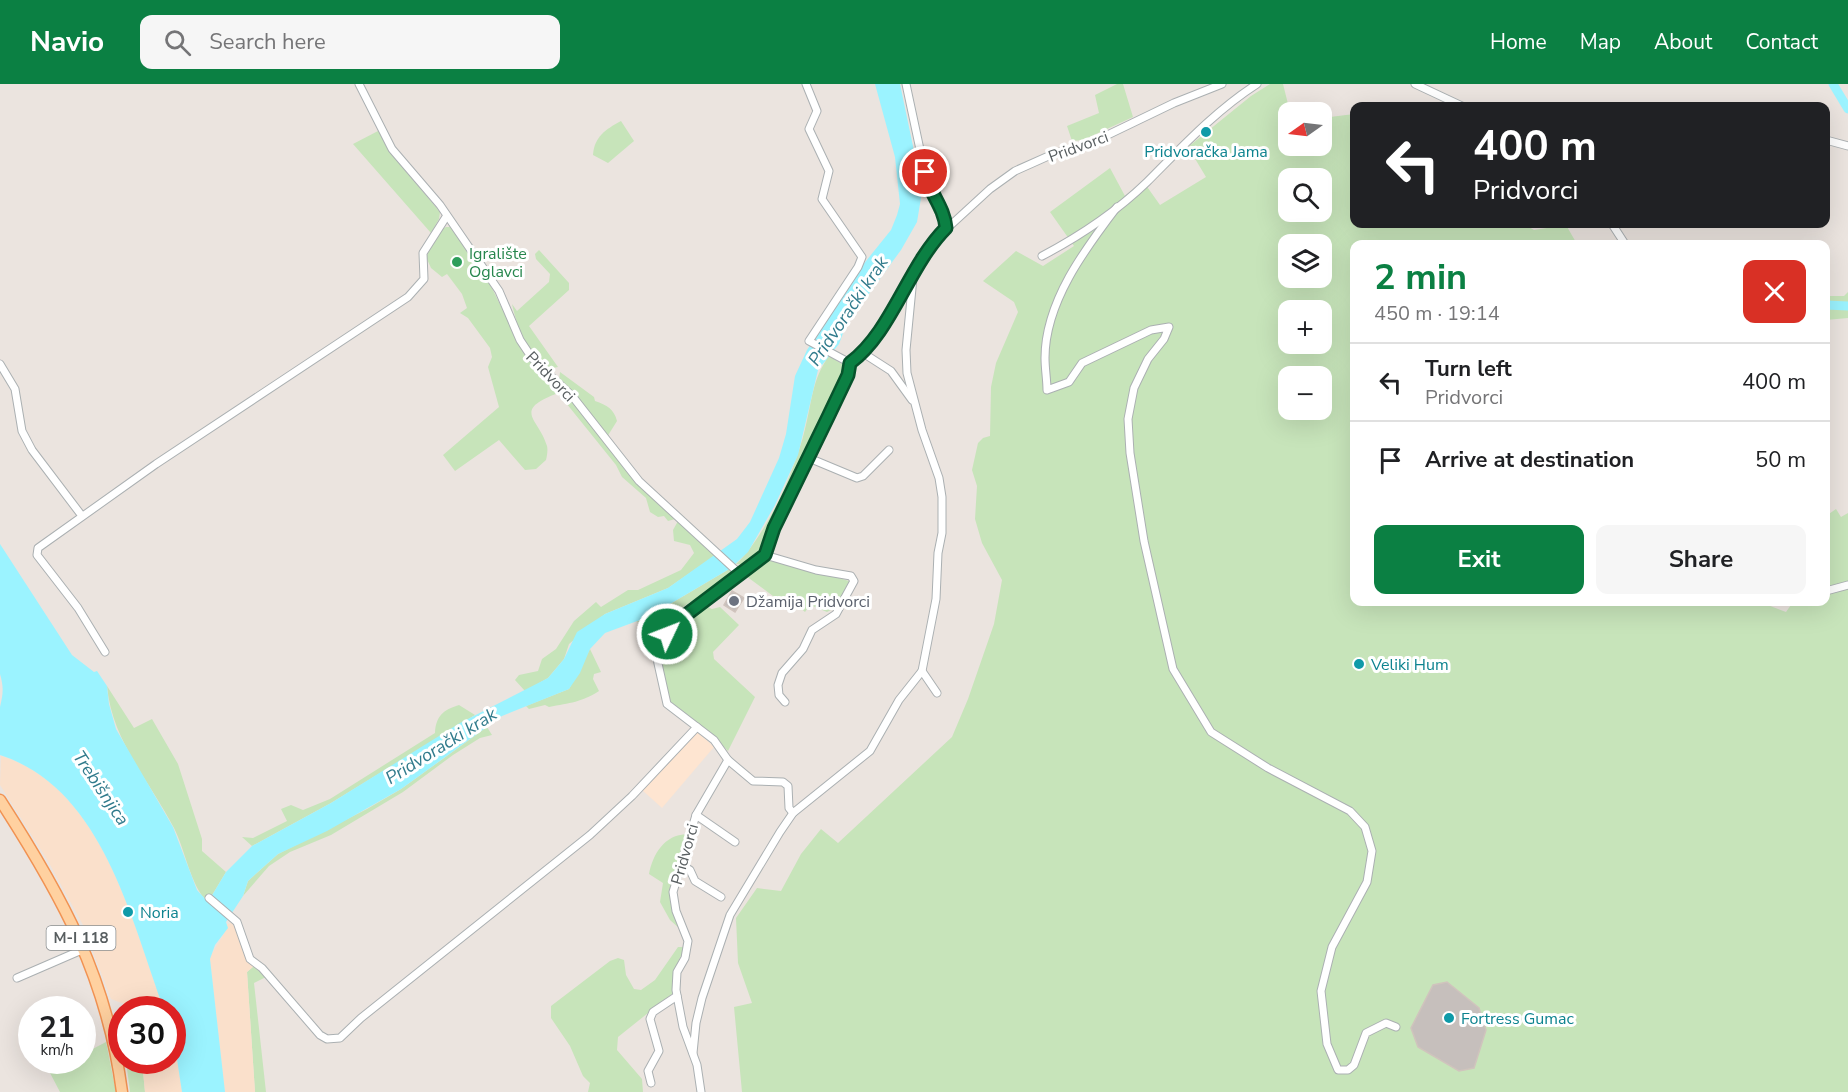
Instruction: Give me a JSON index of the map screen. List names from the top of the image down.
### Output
{
  "streets": {
    "main road": ["M-I 118"],
    "street": ["Pridvorci"]
  },
  "water": ["Pridvorački krak", "Trebišnjica"],
  "places": [
    "Pridvoračka Jama",
    "Igralište Oglavci",
    "Džamija Pridvorci",
    "Veliki Hum",
    "Noria",
    "Fortress Gumac"
  ],
  "north": "left",
  "page": {
    "header": "Navio",
    "search": "Search here",
    "nav": [
      "Home",
      "Map",
      "About",
      "Contact"
    ],
    "map_buttons": ["+", "−"],
    "turn": ["400 m", "Pridvorci"],
    "heading": ["2 min", "450 m · 19:14"],
    "list": [
      {
        "name": "Turn left",
        "note": "Pridvorci",
        "value": "400 m"
      },
      {
        "name": "Arrive at destination",
        "value": "50 m"
      }
    ],
    "buttons": ["Exit", "Share"],
    "speed": "21 km/h",
    "limit": "30"
  }
}
